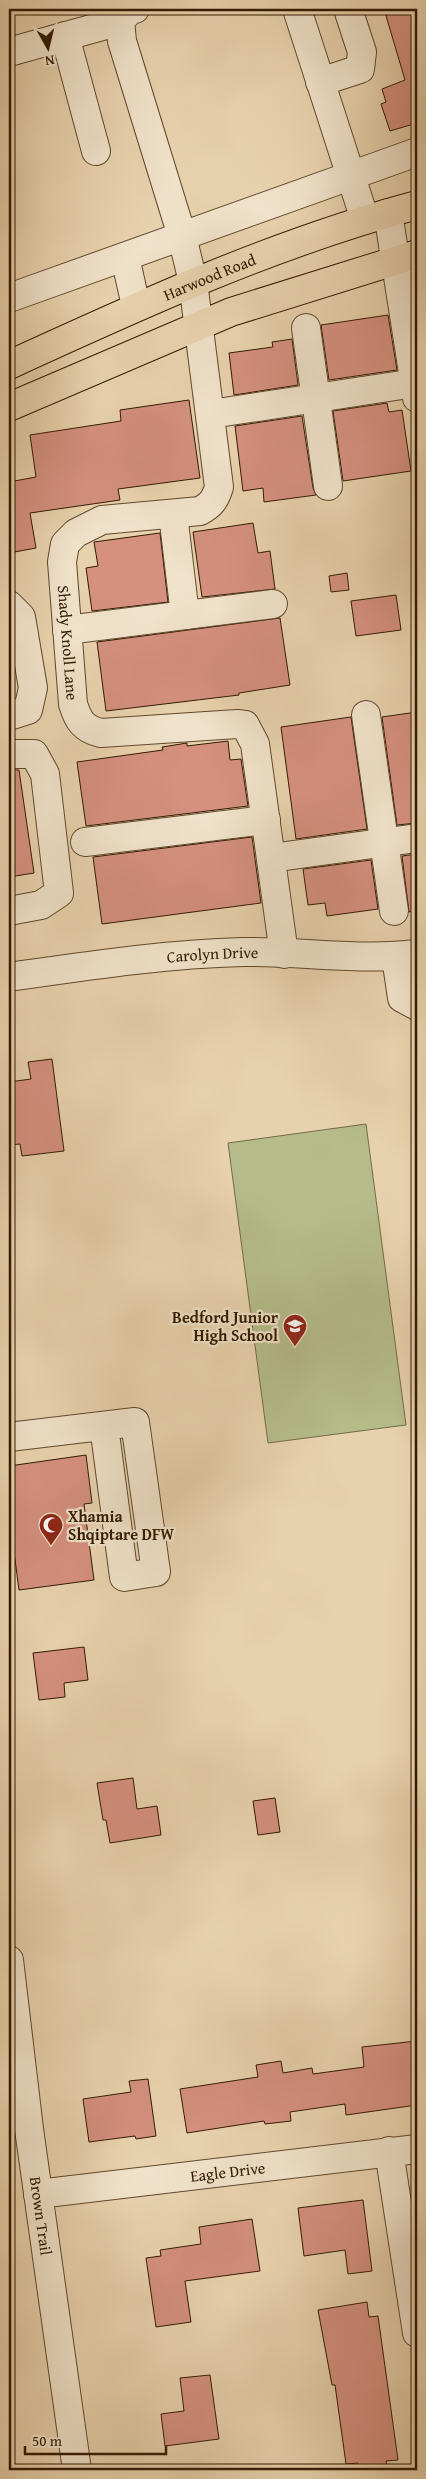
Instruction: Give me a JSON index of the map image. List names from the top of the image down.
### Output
{
  "streets": {
    "main road": ["Harwood Road"],
    "street": [
      "Shady Knoll Lane",
      "Carolyn Drive",
      "Eagle Drive",
      "Brown Trail"
    ]
  },
  "crossings": [
    ["Harwood Road", "Shady Knoll Lane"],
    ["Shady Knoll Lane", "Carolyn Drive"],
    ["Eagle Drive", "Brown Trail"]
  ],
  "places": {
    "school or university": ["Bedford Junior High School"],
    "mosque": ["Xhamia Shqiptare DFW"]
  },
  "scale_bar": "50 m",
  "north": "bottom"
}
